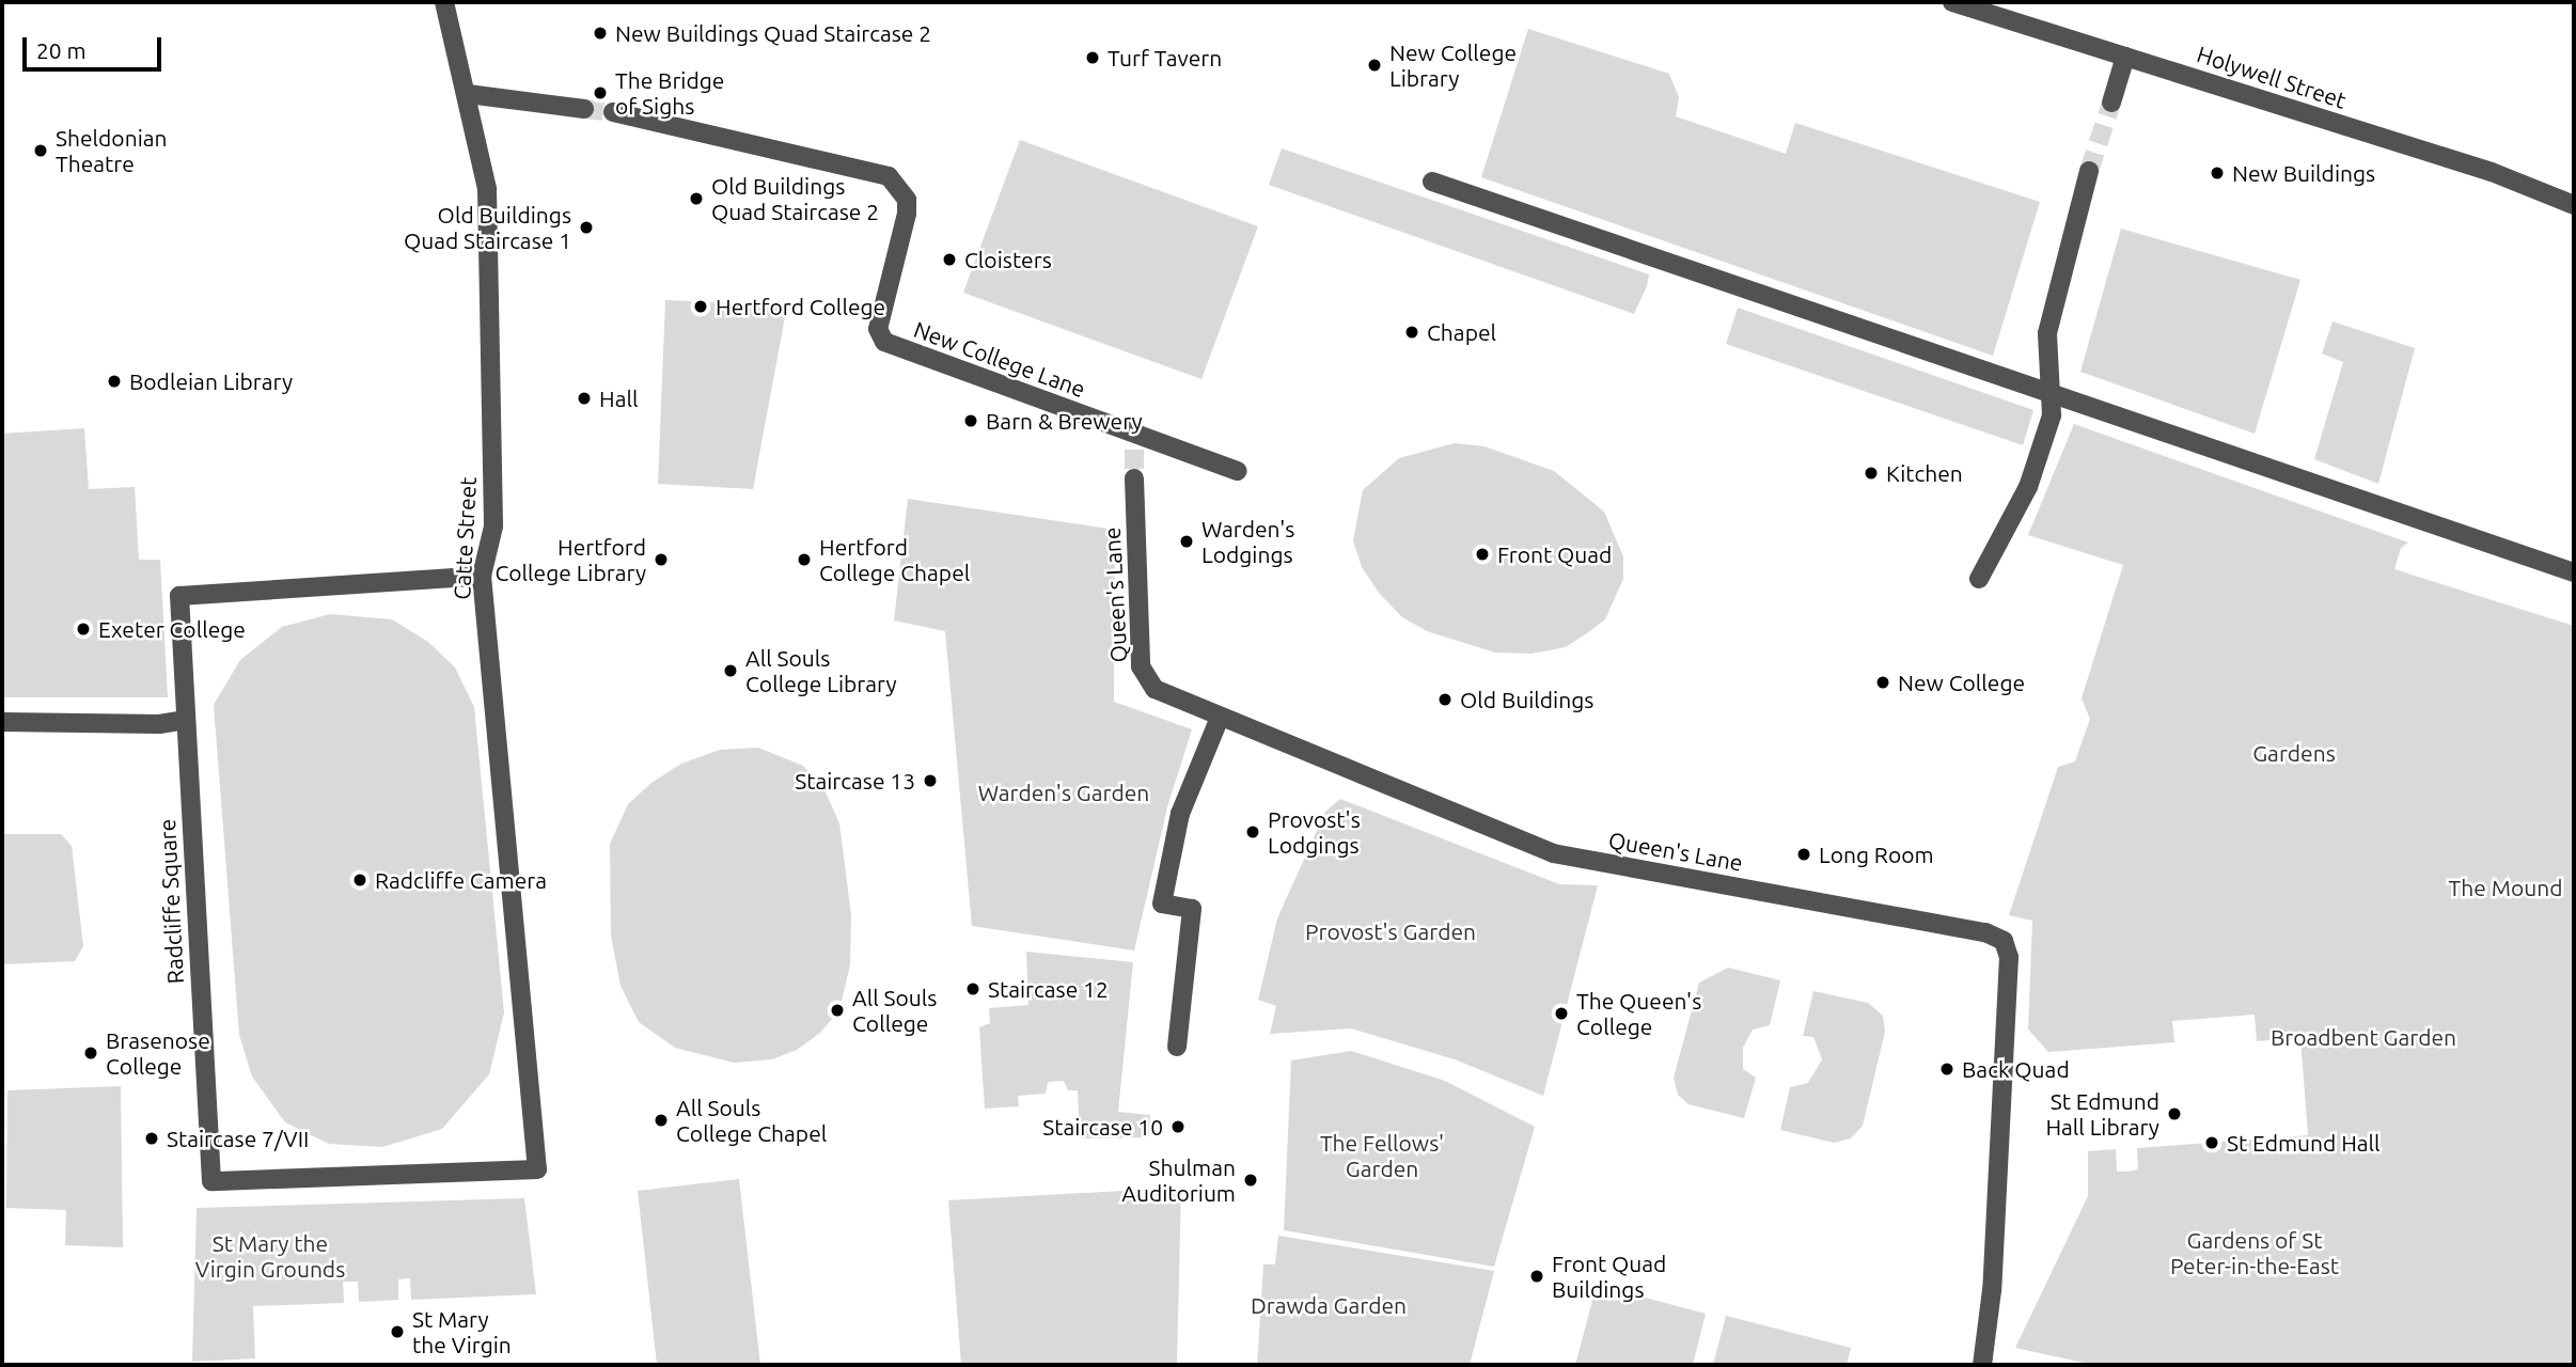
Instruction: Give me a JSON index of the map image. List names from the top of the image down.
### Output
{
  "streets": {
    "street": [
      "Holywell Street",
      "New College Lane",
      "Catte Street",
      "Queen's Lane",
      "Radcliffe Square"
    ]
  },
  "crossings": [
    ["Catte Street", "Radcliffe Square"]
  ],
  "parks": [
    "Gardens",
    "Warden's Garden",
    "The Mound",
    "Provost's Garden",
    "Broadbent Garden",
    "The Fellows' Garden",
    "Gardens of St Peter-in-the-East",
    "St Mary the Virgin Grounds",
    "Drawda Garden"
  ],
  "places": [
    "New Buildings Quad Staircase 2",
    "Turf Tavern",
    "New College Library",
    "The Bridge of Sighs",
    "Sheldonian Theatre",
    "New Buildings",
    "Old Buildings Quad Staircase 2",
    "Old Buildings Quad Staircase 1",
    "Cloisters",
    "Hertford College",
    "Chapel",
    "Bodleian Library",
    "Hall",
    "Barn & Brewery",
    "Kitchen",
    "Warden's Lodgings",
    "Front Quad",
    "Hertford College Library",
    "Hertford College Chapel",
    "Exeter College",
    "All Souls College Library",
    "New College",
    "Old Buildings",
    "Staircase 13",
    "Provost's Lodgings",
    "Long Room",
    "Radcliffe Camera",
    "Staircase 12",
    "All Souls College",
    "The Queen's College",
    "Brasenose College",
    "Back Quad",
    "St Edmund Hall Library",
    "All Souls College Chapel",
    "Staircase 10",
    "Staircase 7/VII",
    "St Edmund Hall",
    "Shulman Auditorium",
    "Front Quad Buildings",
    "St Mary the Virgin"
  ],
  "scale_bar": "20 m"
}
